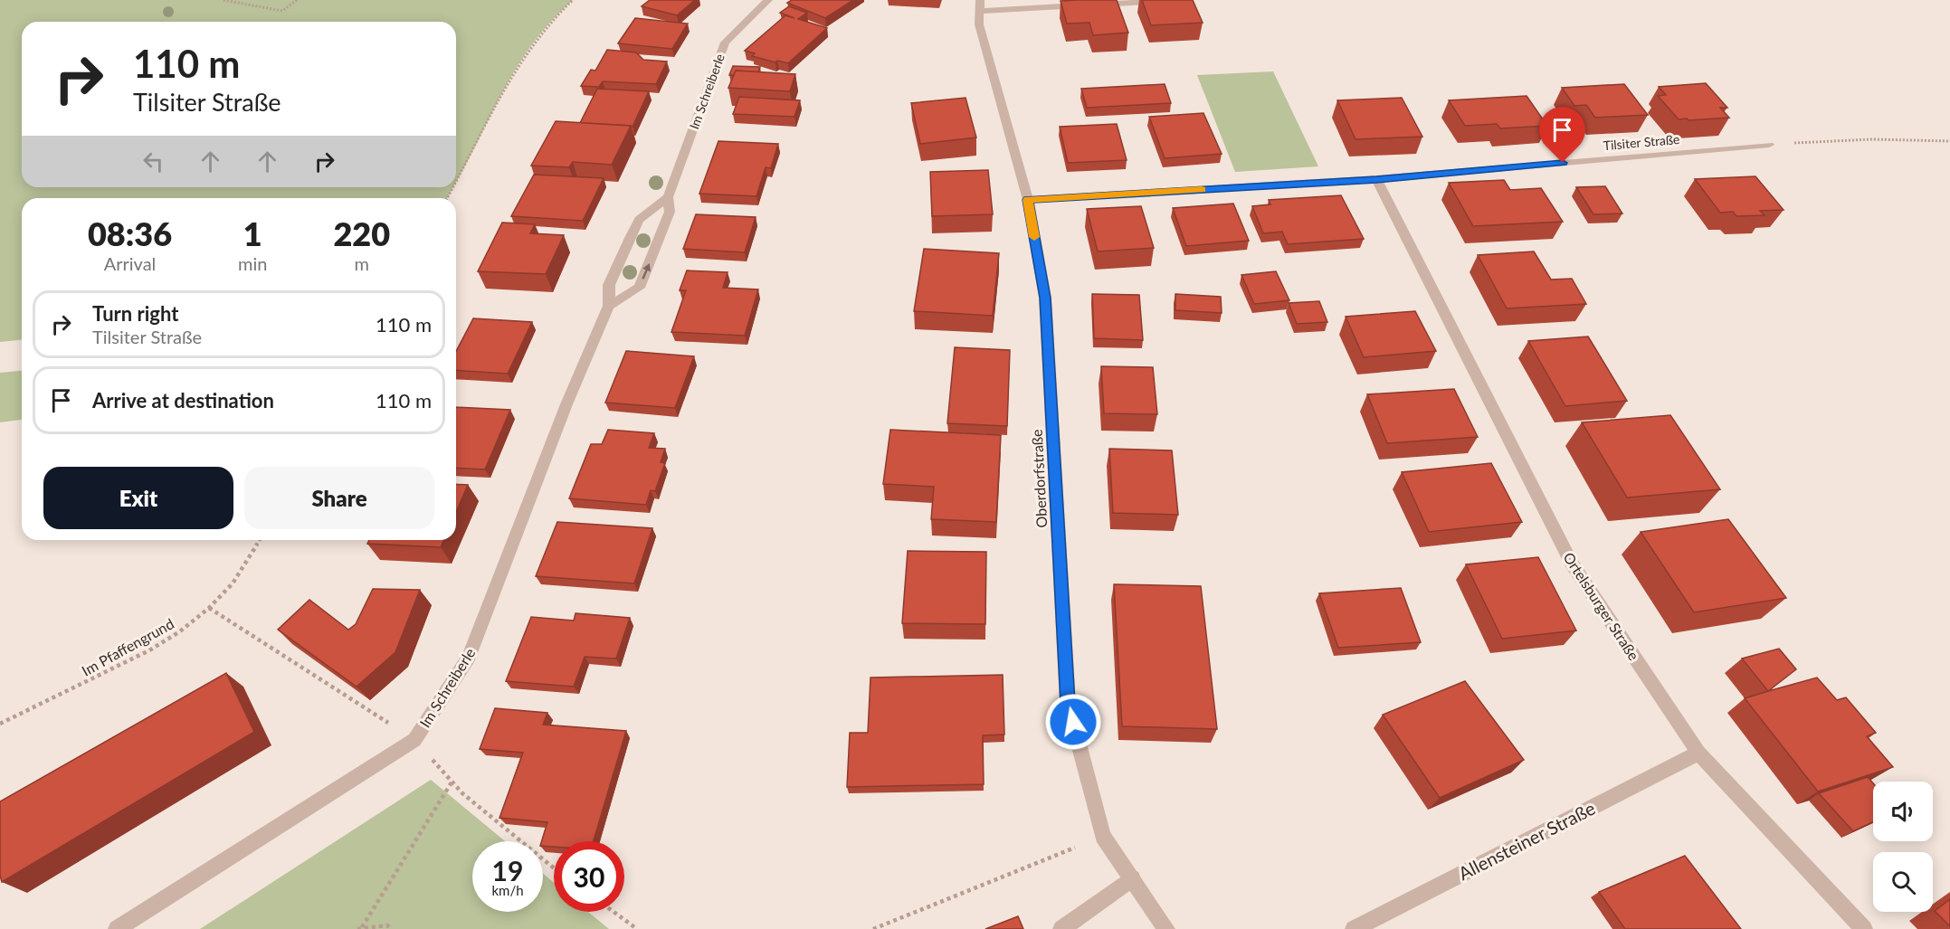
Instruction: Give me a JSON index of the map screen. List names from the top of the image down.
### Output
{
  "streets": {
    "street": [
      "Im Schreiberle",
      "Tilsiter Straße",
      "Oberdorfstraße",
      "Ortelsburger Straße",
      "Allensteiner Straße"
    ],
    "path": ["Im Pfaffengrund"]
  },
  "crossings": [
    ["Tilsiter Straße", "Oberdorfstraße"],
    ["Tilsiter Straße", "Ortelsburger Straße"],
    ["Ortelsburger Straße", "Allensteiner Straße"]
  ],
  "page": {
    "turn": ["110 m", "Tilsiter Straße"],
    "eta": [
      "08:36",
      "Arrival",
      "1",
      "min",
      "220",
      "m"
    ],
    "list": [
      {
        "name": "Turn right",
        "note": "Tilsiter Straße",
        "value": "110 m"
      },
      {
        "name": "Arrive at destination",
        "value": "110 m"
      }
    ],
    "buttons": ["Exit", "Share"],
    "speed": "19 km/h",
    "limit": "30"
  }
}
